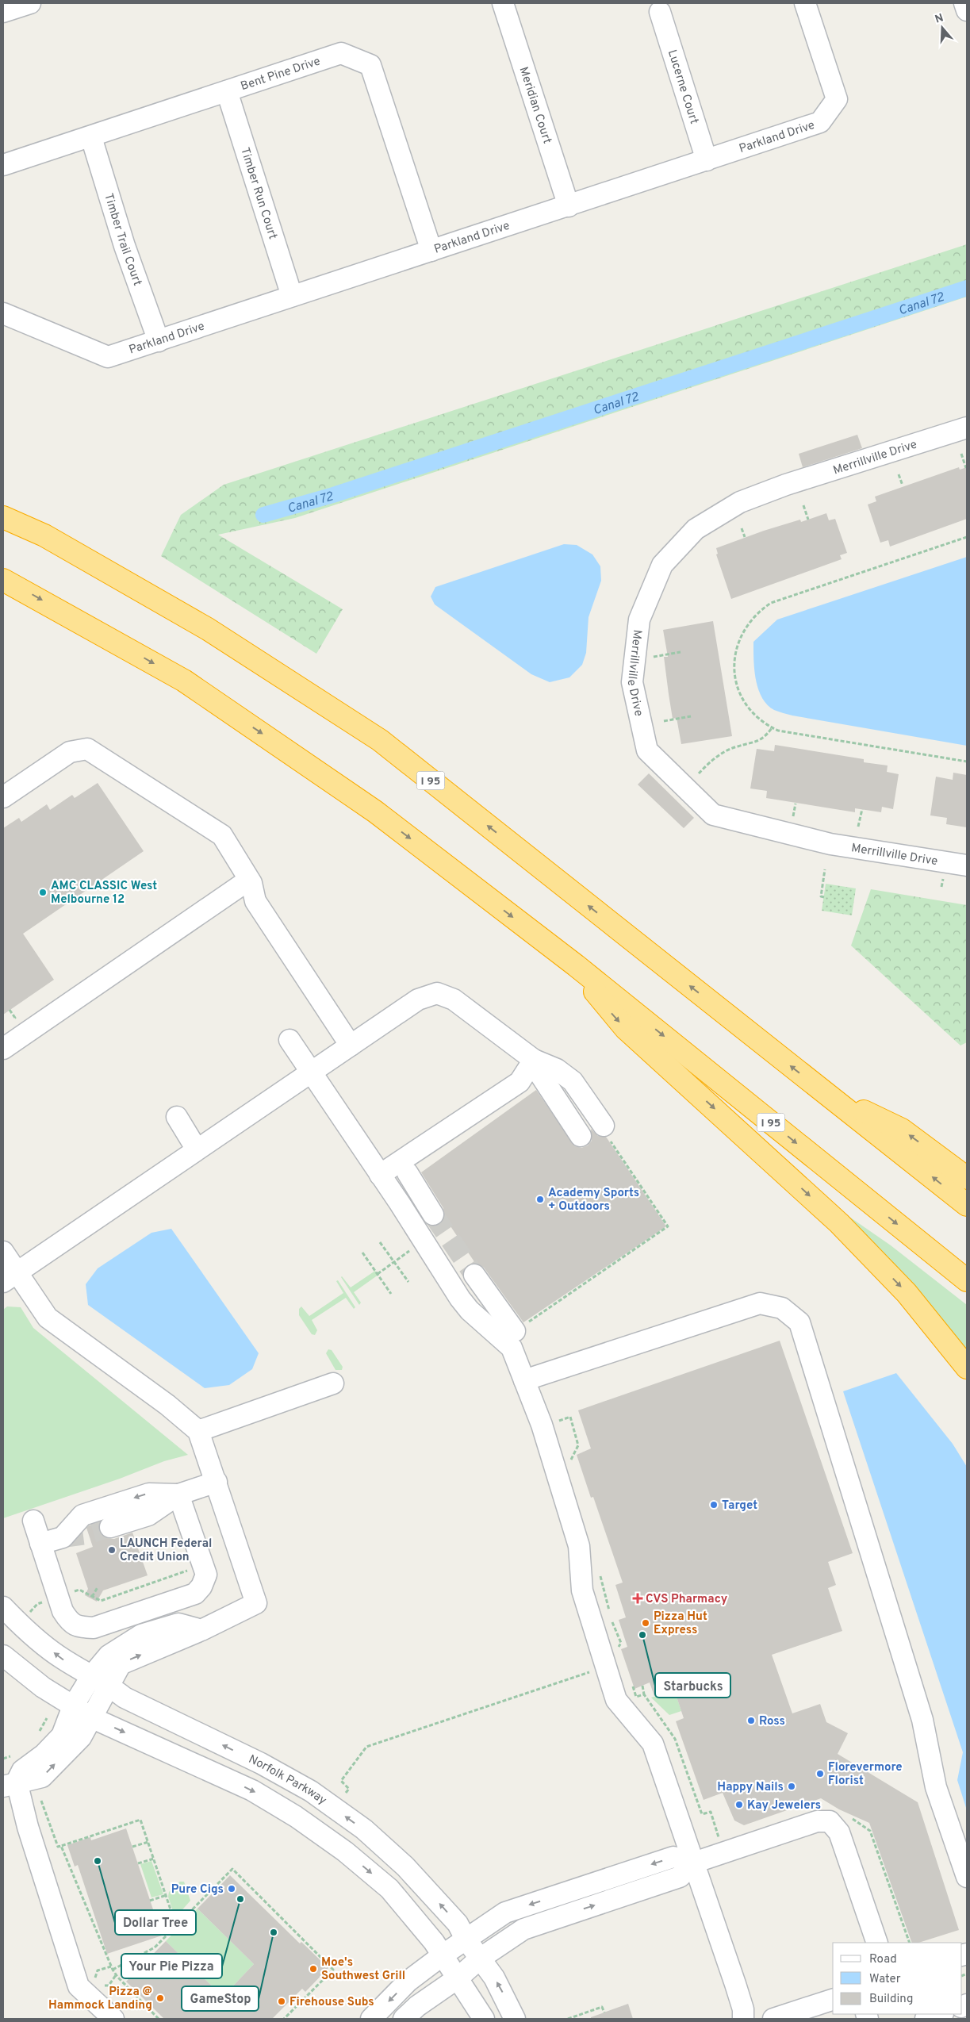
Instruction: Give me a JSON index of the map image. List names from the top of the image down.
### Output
{
  "streets": {
    "highway": ["I 95"],
    "street": [
      "Bent Pine Drive",
      "Lucerne Court",
      "Meridian Court",
      "Parkland Drive",
      "Timber Run Court",
      "Timber Trail Court",
      "Merrillville Drive",
      "Norfolk Parkway"
    ]
  },
  "crossings": [
    ["Bent Pine Drive", "Parkland Drive"],
    ["Bent Pine Drive", "Timber Run Court"],
    ["Bent Pine Drive", "Timber Trail Court"],
    ["Lucerne Court", "Parkland Drive"],
    ["Meridian Court", "Parkland Drive"],
    ["Parkland Drive", "Timber Run Court"],
    ["Parkland Drive", "Timber Trail Court"]
  ],
  "water": ["Canal 72"],
  "places": {
    "other": [
      "AMC CLASSIC West Melbourne 12",
      "Academy Sports + Outdoors",
      "Target",
      "LAUNCH Federal Credit Union",
      "Pizza Hut Express",
      "Starbucks",
      "Ross",
      "Florevermore Florist",
      "Happy Nails",
      "Kay Jewelers",
      "Dollar Tree",
      "Pure Cigs",
      "Your Pie Pizza",
      "GameStop",
      "Moe's Southwest Grill",
      "Pizza @ Hammock Landing",
      "Firehouse Subs"
    ],
    "health": ["CVS Pharmacy"]
  },
  "legend": ["Road", "Water", "Building"],
  "north": "top"
}
